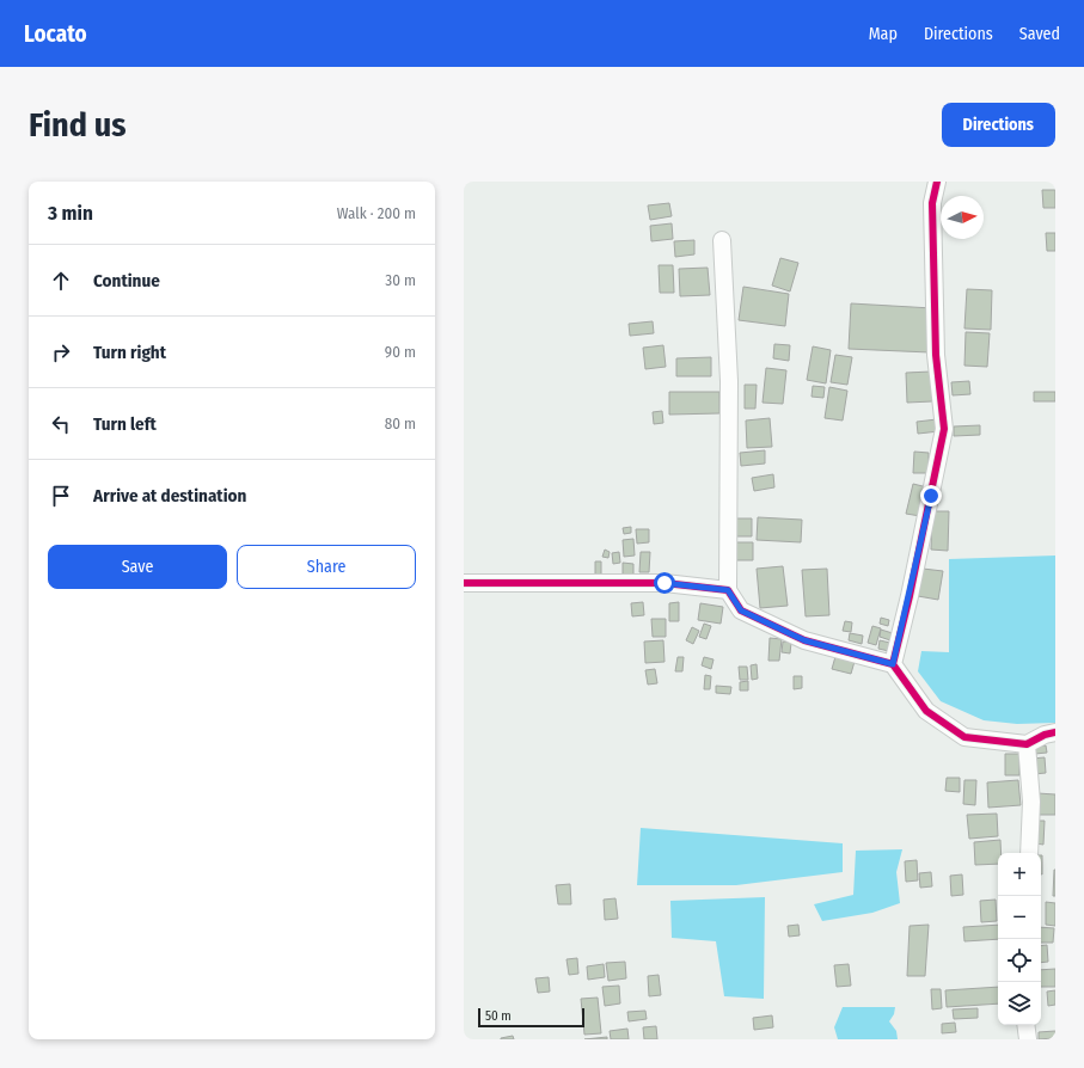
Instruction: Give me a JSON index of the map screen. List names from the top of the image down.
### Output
{
  "scale_bar": "50 m",
  "north": "right",
  "page": {
    "header": "Locato",
    "nav": ["Map", "Directions", "Saved"],
    "buttons": [
      "Directions",
      ["Save", "Share"]
    ],
    "title": "Find us",
    "heading": ["3 min", "Walk · 200 m"],
    "list": [
      ["Continue", "30 m"],
      ["Turn right", "90 m"],
      ["Turn left", "80 m"],
      "Arrive at destination"
    ],
    "map_buttons": ["+", "−"],
    "scale": "50 m"
  }
}
